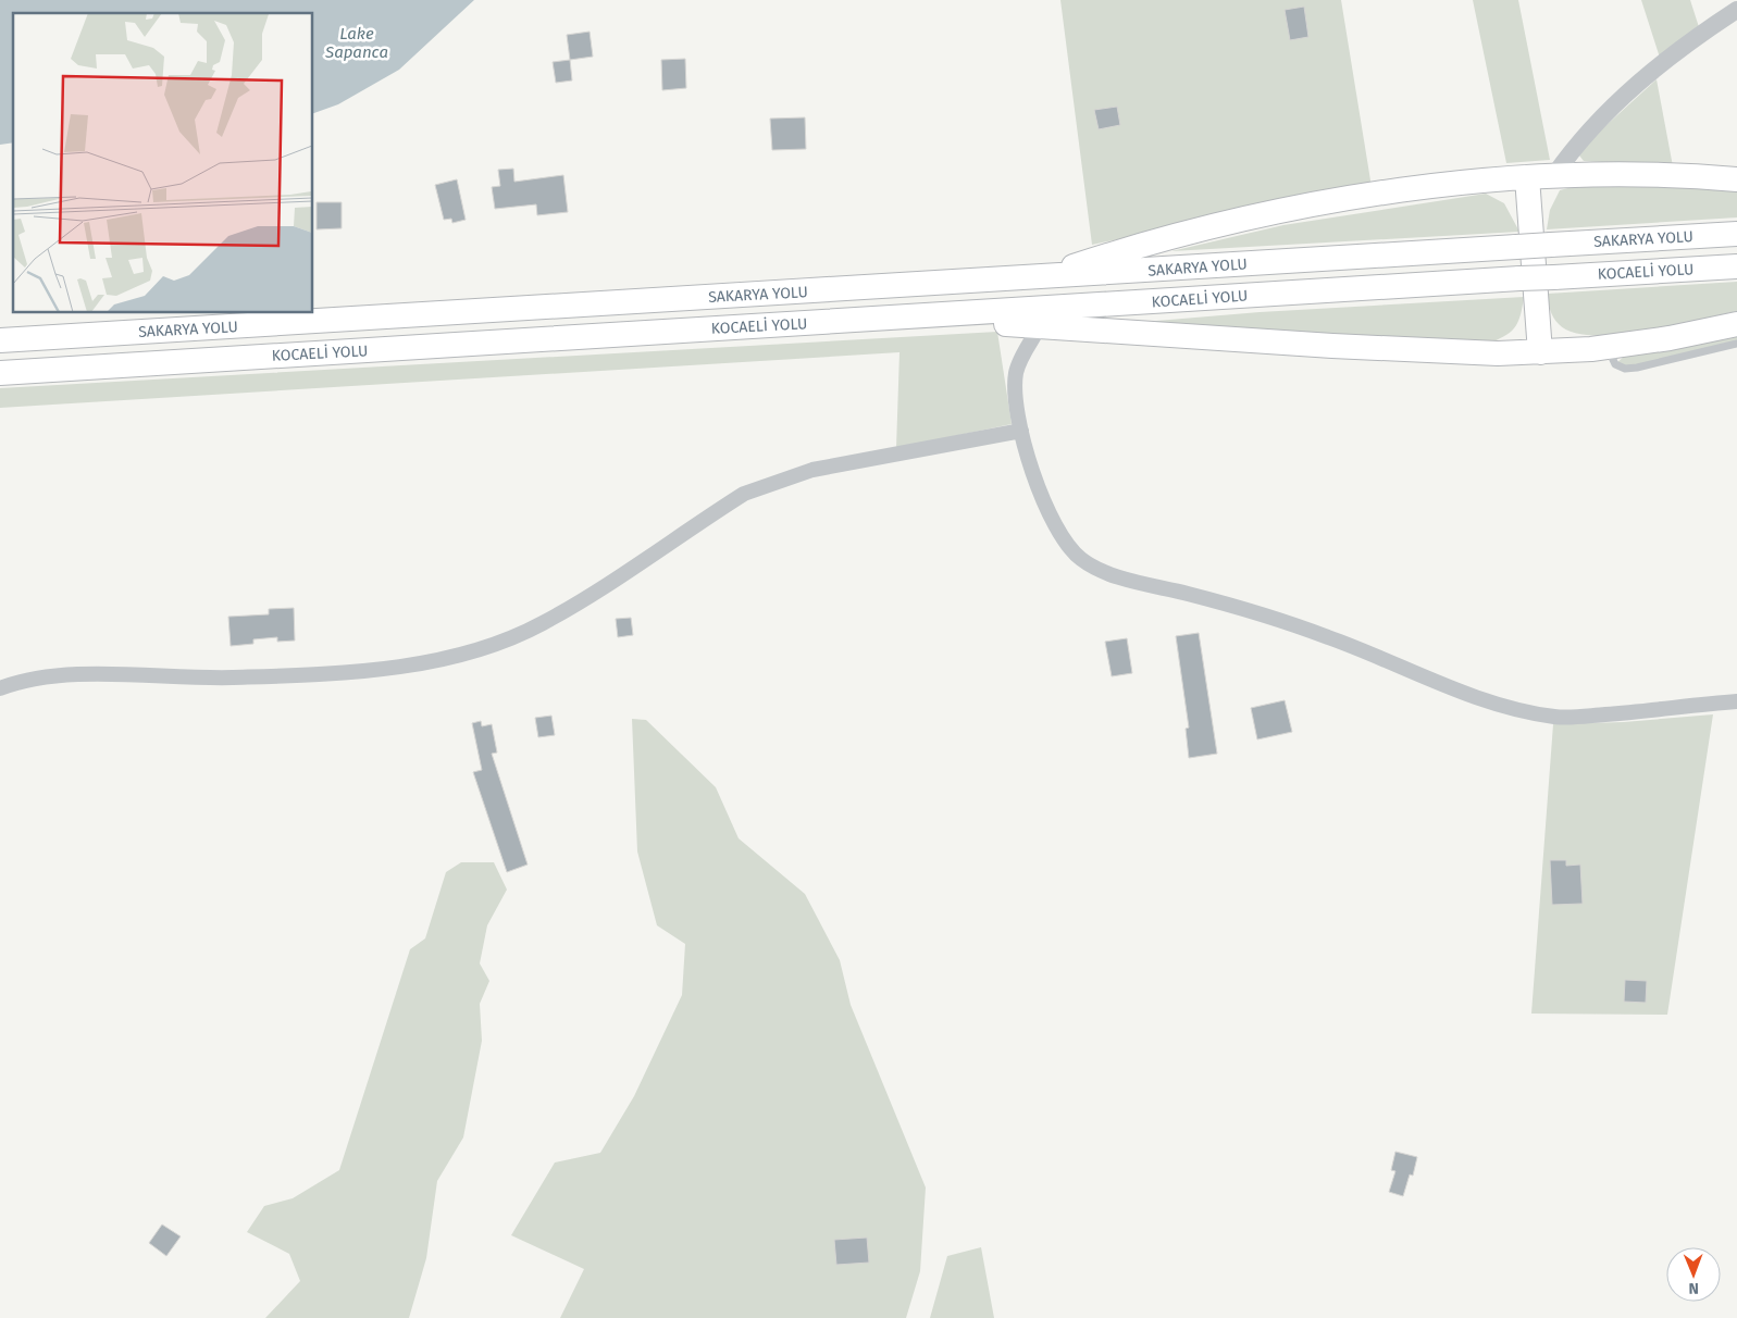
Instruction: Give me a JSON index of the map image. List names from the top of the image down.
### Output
{
  "streets": {
    "highway": ["SAKARYA YOLU", "KOCAELİ YOLU"]
  },
  "water": ["Lake Sapanca"],
  "north": "bottom"
}
